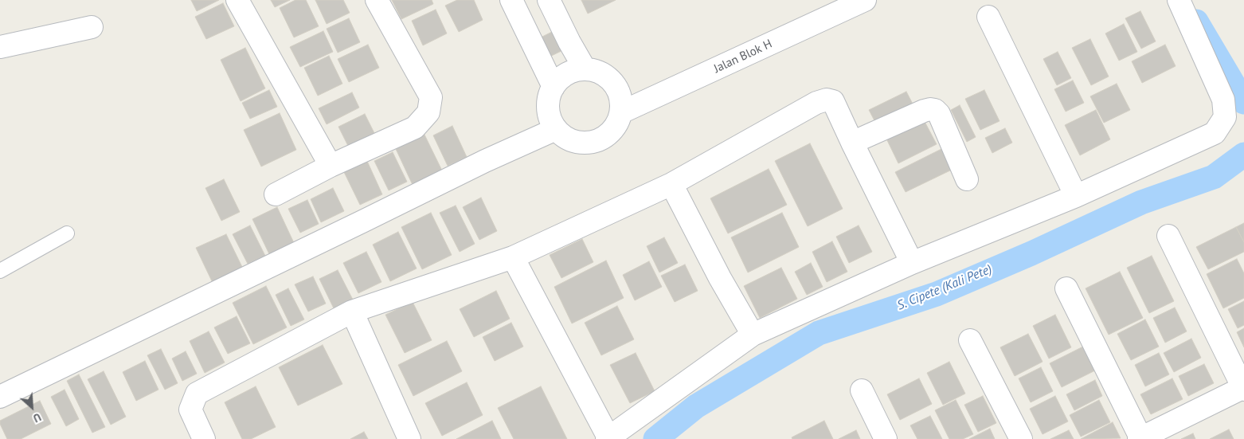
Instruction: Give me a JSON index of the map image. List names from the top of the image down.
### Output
{
  "streets": {
    "street": ["Jalan Blok H"]
  },
  "water": ["S. Cipete (Kali Pete)"],
  "north": "bottom right"
}
